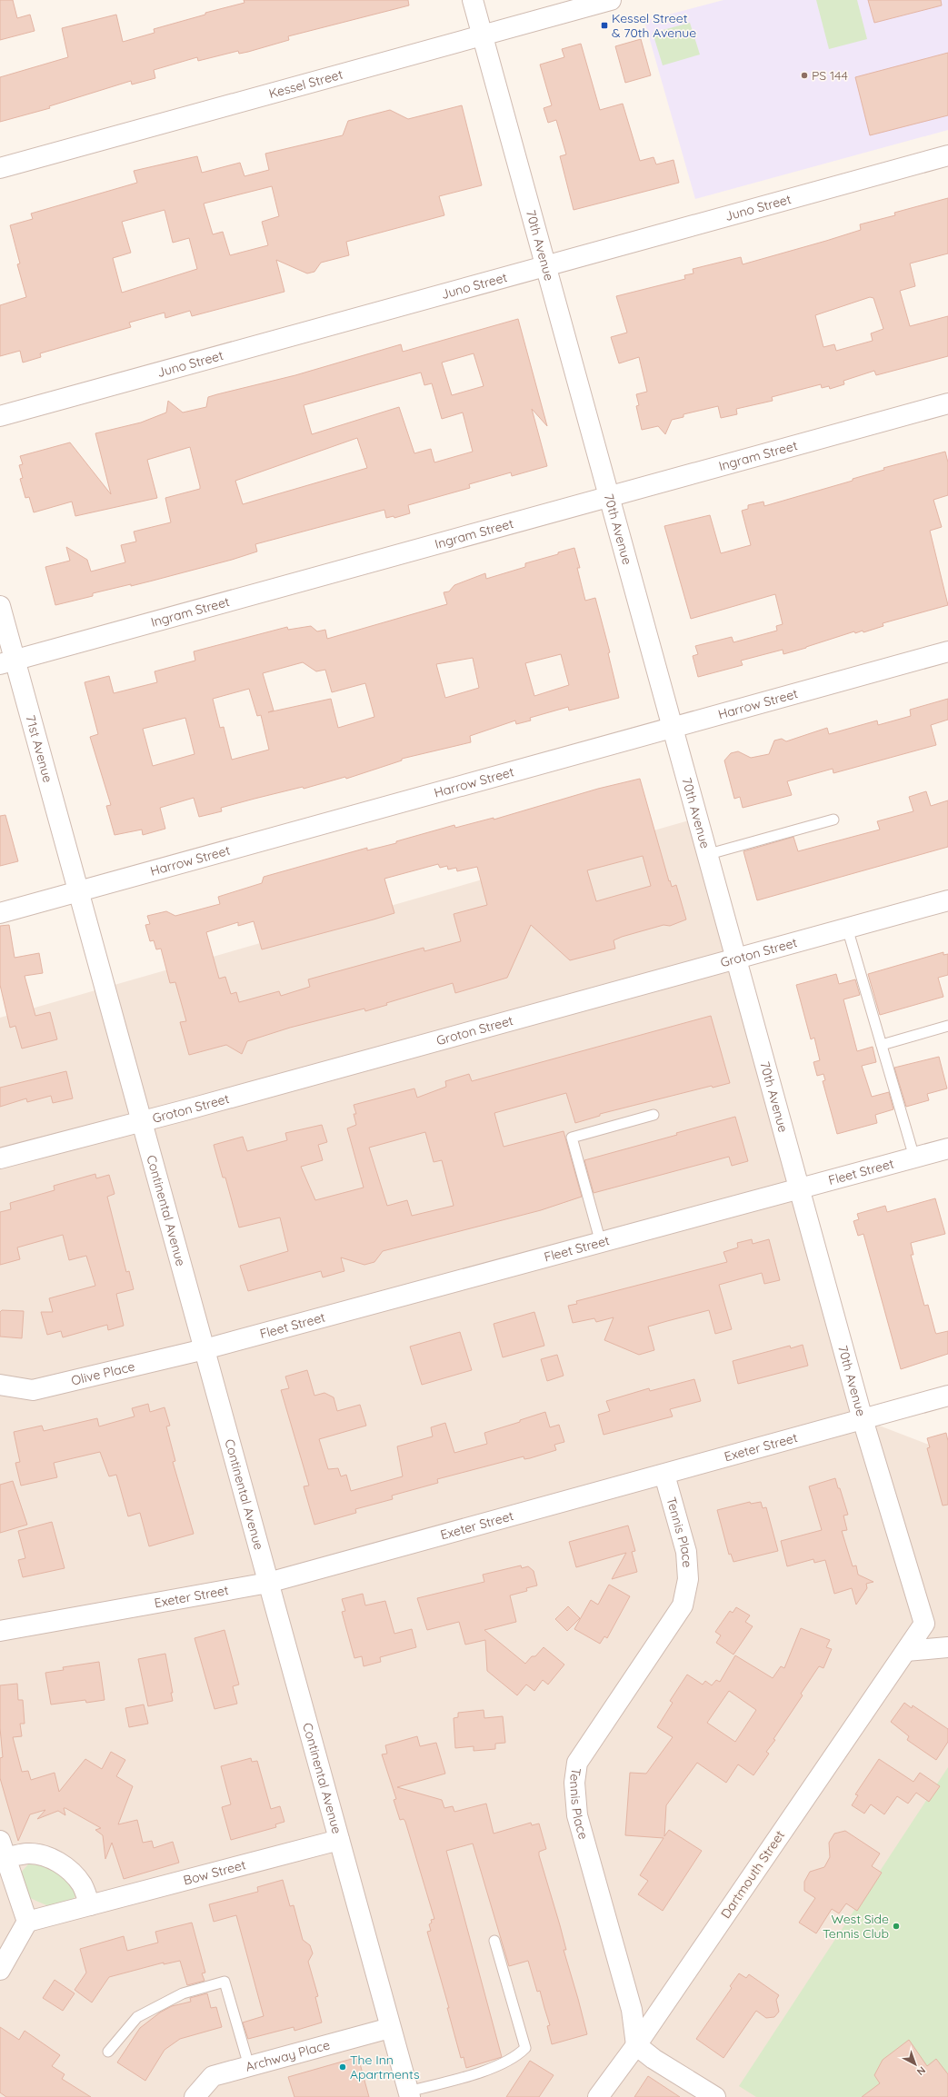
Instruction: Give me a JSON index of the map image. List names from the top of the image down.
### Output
{
  "streets": {
    "street": [
      "Kessel Street",
      "Juno Street",
      "70th Avenue",
      "Ingram Street",
      "Harrow Street",
      "71st Avenue",
      "Groton Street",
      "Fleet Street",
      "Continental Avenue",
      "Olive Place",
      "Exeter Street",
      "Tennis Place",
      "Bow Street",
      "Dartmouth Street",
      "Archway Place"
    ]
  },
  "crossings": [
    ["Kessel Street", "70th Avenue"],
    ["Juno Street", "70th Avenue"],
    ["70th Avenue", "Ingram Street"],
    ["70th Avenue", "Harrow Street"],
    ["70th Avenue", "Groton Street"],
    ["70th Avenue", "Fleet Street"],
    ["70th Avenue", "Exeter Street"],
    ["70th Avenue", "Dartmouth Street"],
    ["Ingram Street", "71st Avenue"],
    ["Harrow Street", "71st Avenue"],
    ["Harrow Street", "Continental Avenue"],
    ["71st Avenue", "Continental Avenue"],
    ["Groton Street", "Continental Avenue"],
    ["Fleet Street", "Continental Avenue"],
    ["Fleet Street", "Olive Place"],
    ["Continental Avenue", "Olive Place"],
    ["Continental Avenue", "Exeter Street"],
    ["Continental Avenue", "Bow Street"],
    ["Continental Avenue", "Archway Place"],
    ["Exeter Street", "Tennis Place"],
    ["Tennis Place", "Dartmouth Street"]
  ],
  "places": {
    "transit": ["Kessel Street & 70th Avenue"],
    "other": ["PS 144", "West Side Tennis Club", "The Inn Apartments"]
  },
  "north": "bottom right"
}
